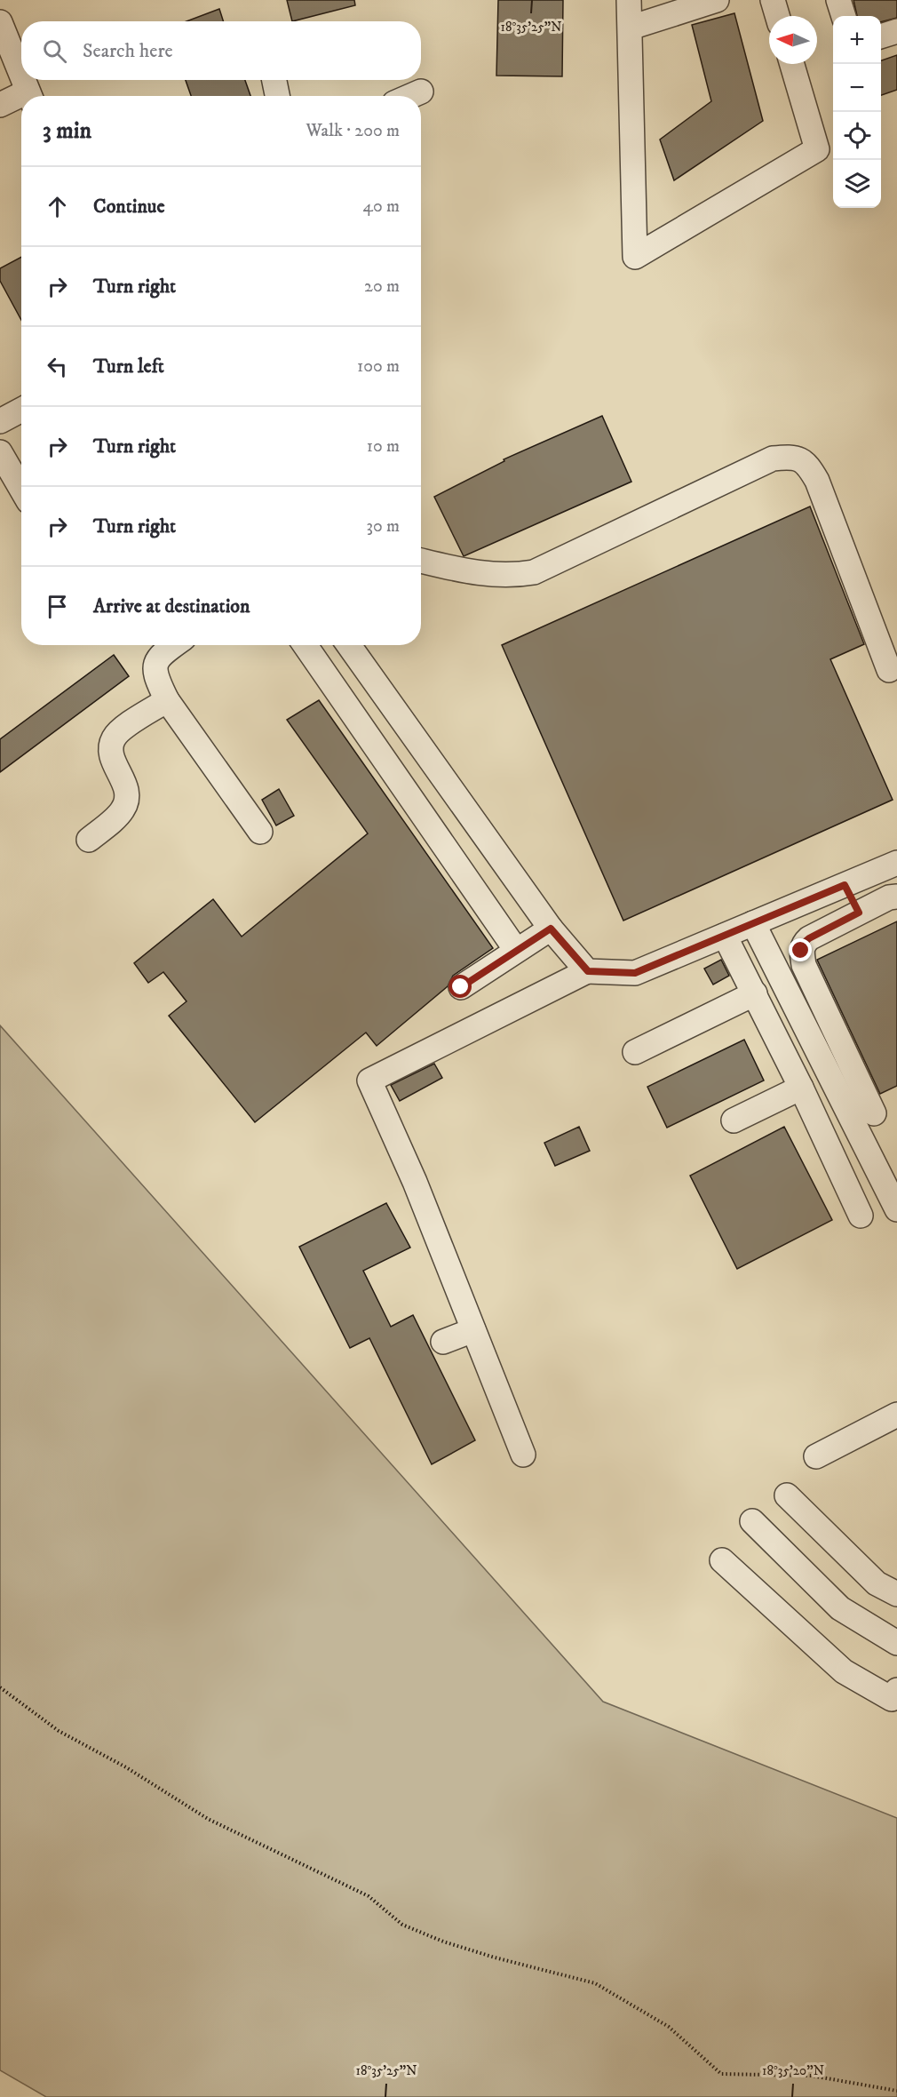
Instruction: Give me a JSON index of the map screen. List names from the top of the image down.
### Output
{
  "north": "left",
  "page": {
    "map_buttons": ["+", "−"],
    "search": "Search here",
    "heading": ["3 min", "Walk · 200 m"],
    "list": [
      ["Continue", "40 m"],
      ["Turn right", "20 m"],
      ["Turn left", "100 m"],
      ["Turn right", "10 m"],
      ["Turn right", "30 m"],
      "Arrive at destination"
    ]
  },
  "coordinates": ["18°35'25\"N", "18°35'20\"N"]
}
